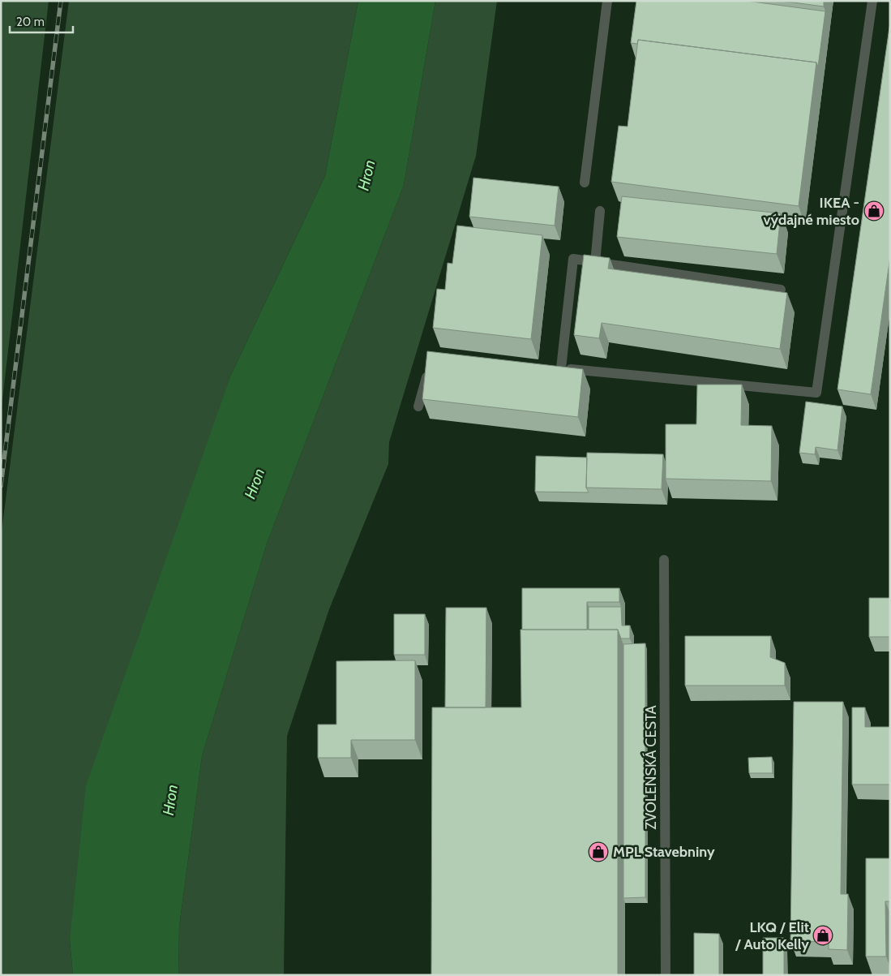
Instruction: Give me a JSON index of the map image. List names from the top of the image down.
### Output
{
  "streets": {
    "lane": ["ZVOLENSKÁ CESTA"]
  },
  "water": ["Hron"],
  "places": {
    "shop": ["IKEA - výdajné miesto", "MPL Stavebniny", "LKQ / Elit / Auto Kelly"]
  },
  "scale_bar": "20 m"
}
